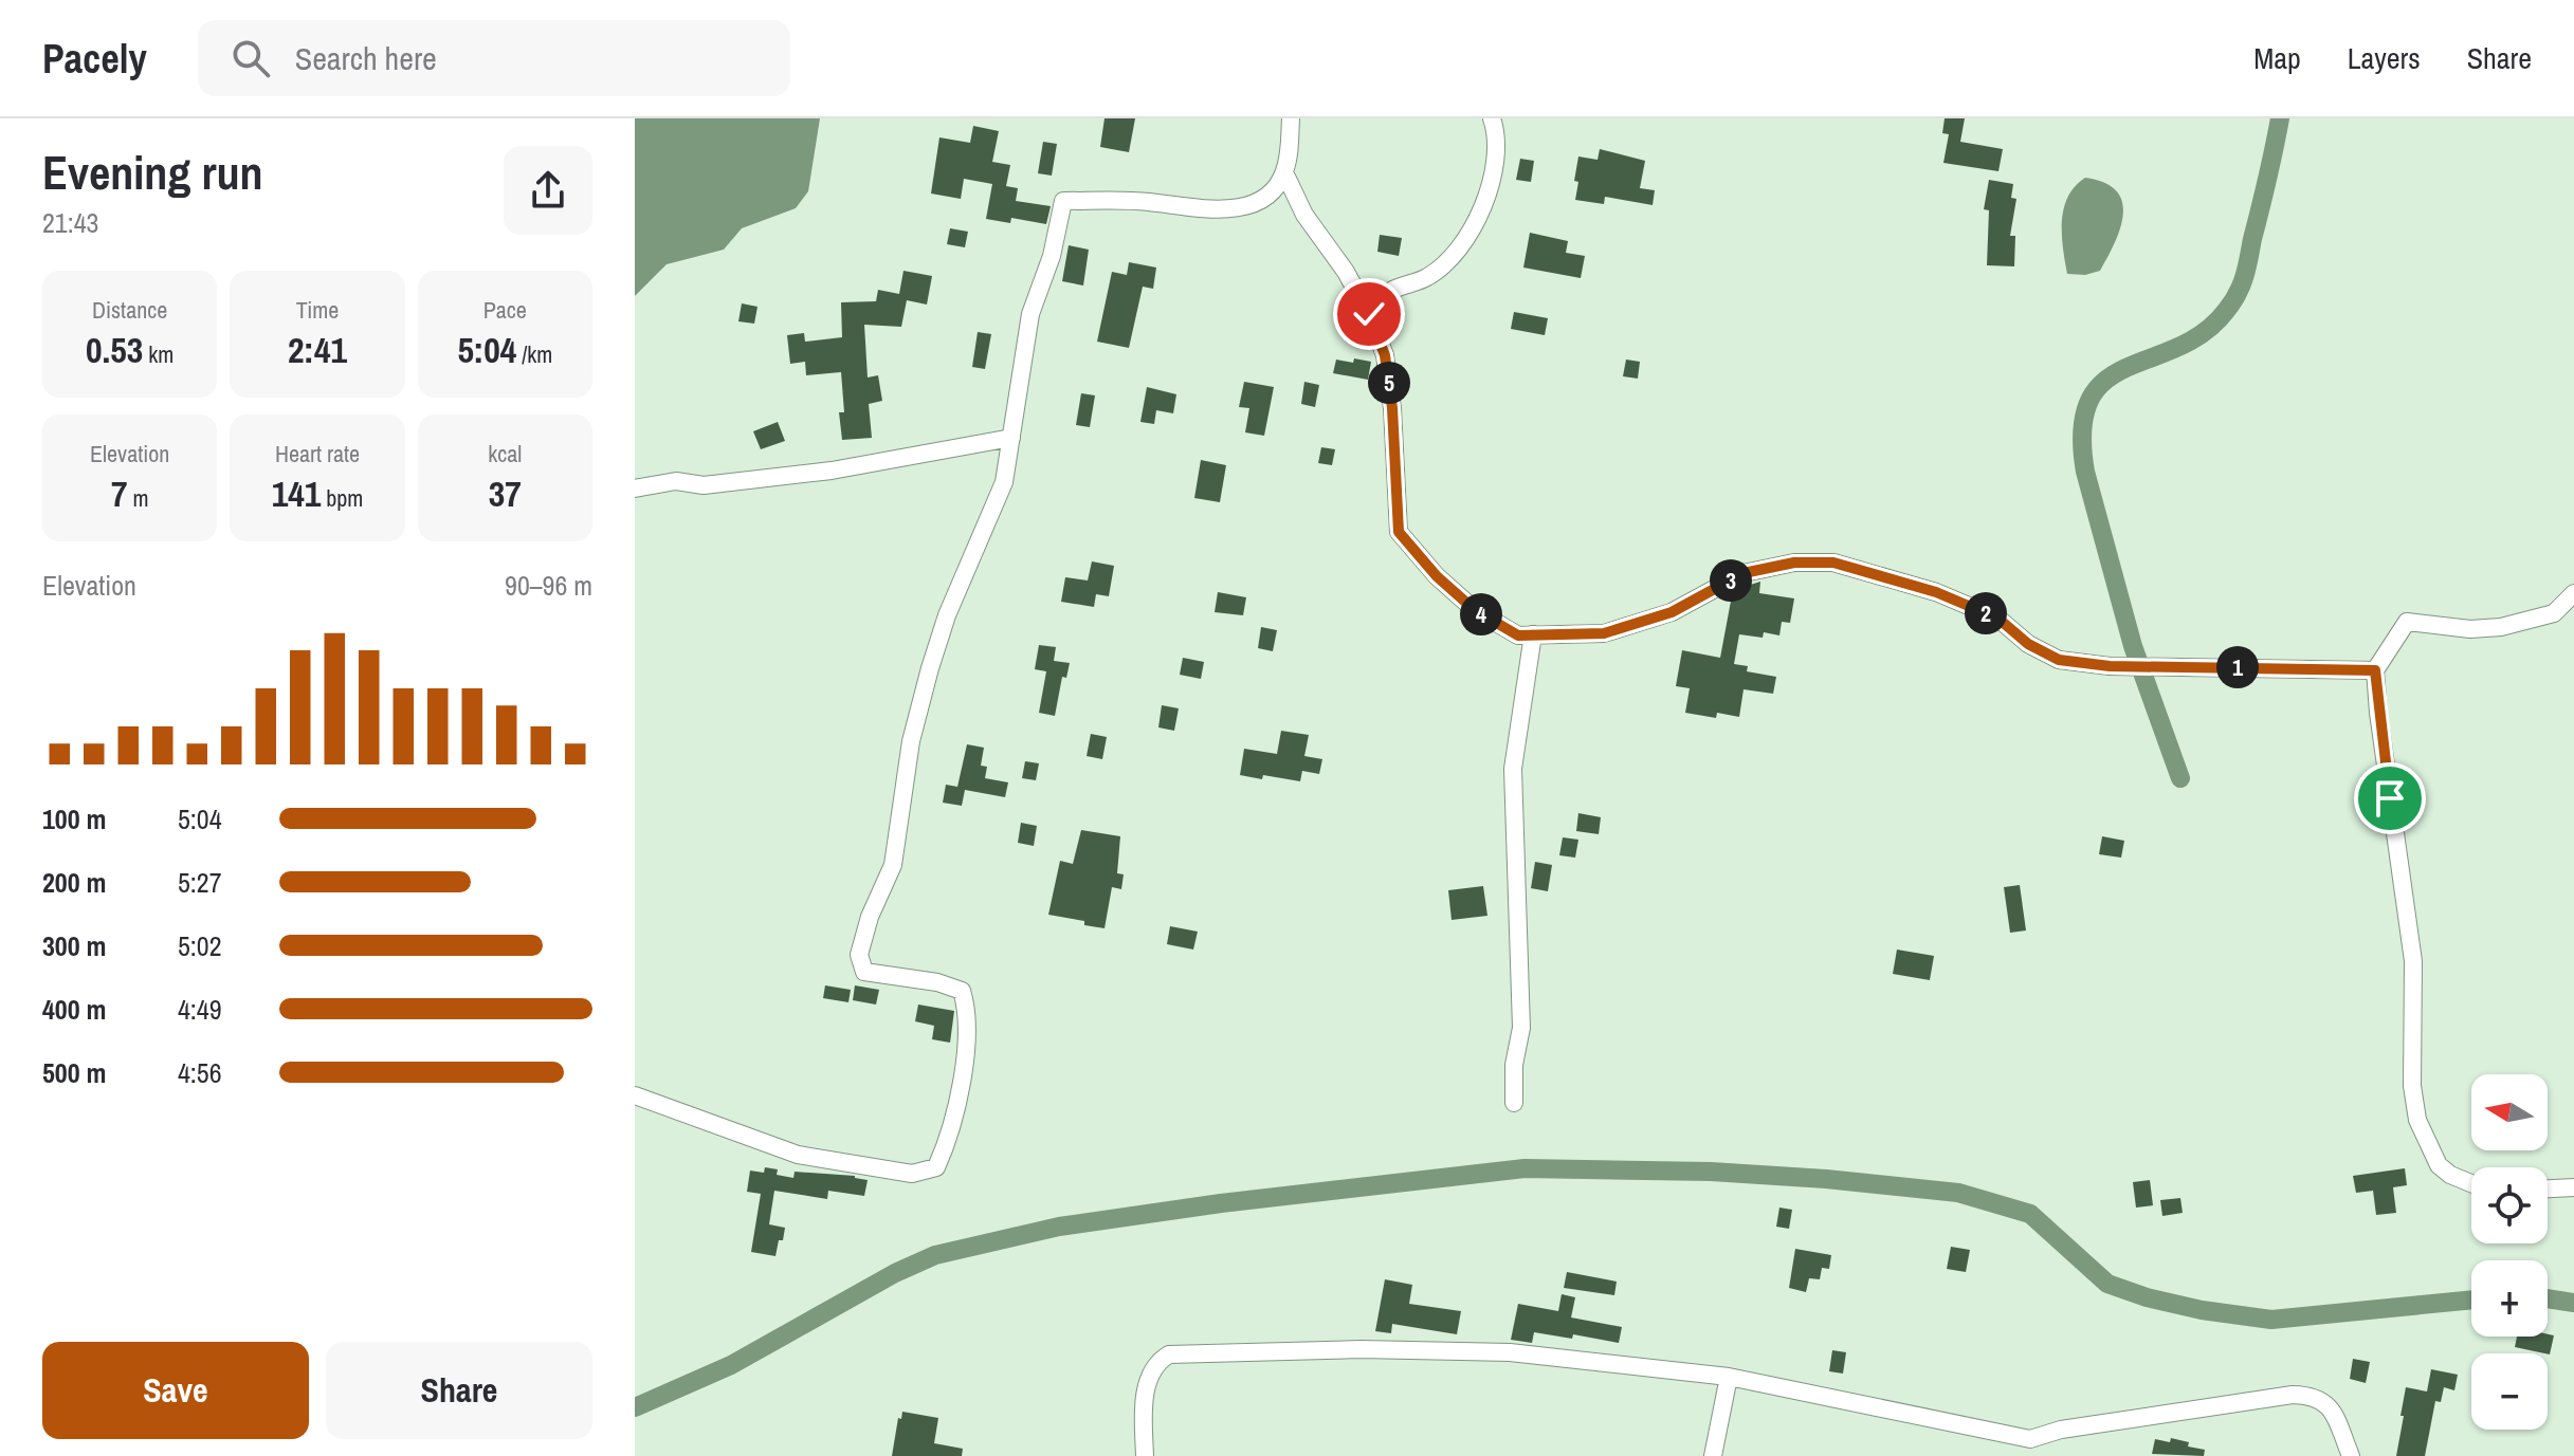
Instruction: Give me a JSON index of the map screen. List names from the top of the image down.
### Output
{
  "north": "left",
  "page": {
    "header": "Pacely",
    "search": "Search here",
    "nav": ["Map", "Layers", "Share"],
    "heading": ["Evening run", "21:43"],
    "stats": [
      ["Distance", "0.53 km"],
      ["Time", "2:41"],
      ["Pace", "5:04 /km"],
      ["Elevation", "7 m"],
      ["Heart rate", "141 bpm"],
      ["kcal", "37"]
    ],
    "pins": [
      "5",
      "3",
      "2",
      "4",
      "1"
    ],
    "chart": ["Elevation", "90–96 m"],
    "list": [
      {
        "name": "100 m",
        "note": "5:04"
      },
      {
        "name": "200 m",
        "note": "5:27"
      },
      {
        "name": "300 m",
        "note": "5:02"
      },
      {
        "name": "400 m",
        "note": "4:49"
      },
      {
        "name": "500 m",
        "note": "4:56"
      }
    ],
    "map_buttons": ["+", "−"],
    "buttons": ["Save", "Share"]
  }
}
